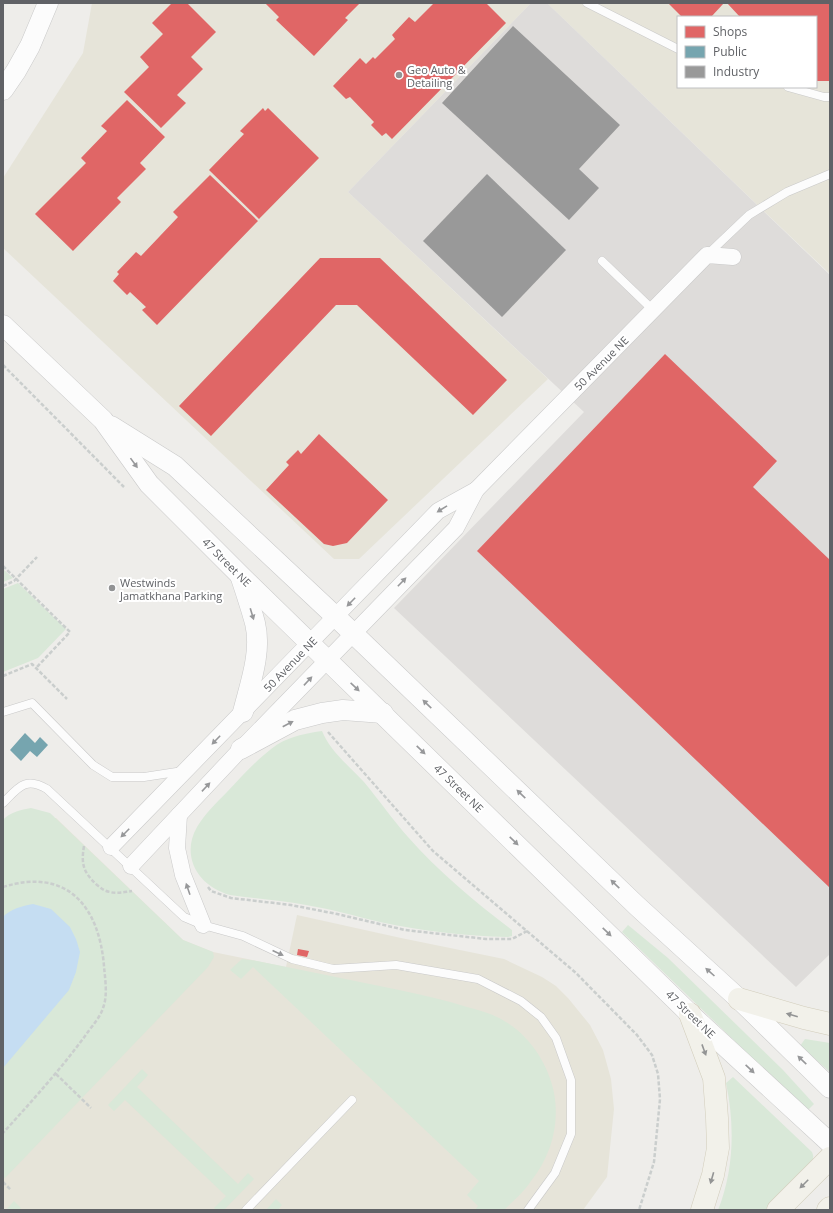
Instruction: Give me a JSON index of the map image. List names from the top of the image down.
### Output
{
  "streets": {
    "street": ["50 Avenue NE", "47 Street NE"]
  },
  "crossings": [
    ["50 Avenue NE", "47 Street NE"]
  ],
  "places": ["Geo Auto & Detailing", "Westwinds Jamatkhana Parking"],
  "legend": ["Shops", "Public", "Industry"]
}
